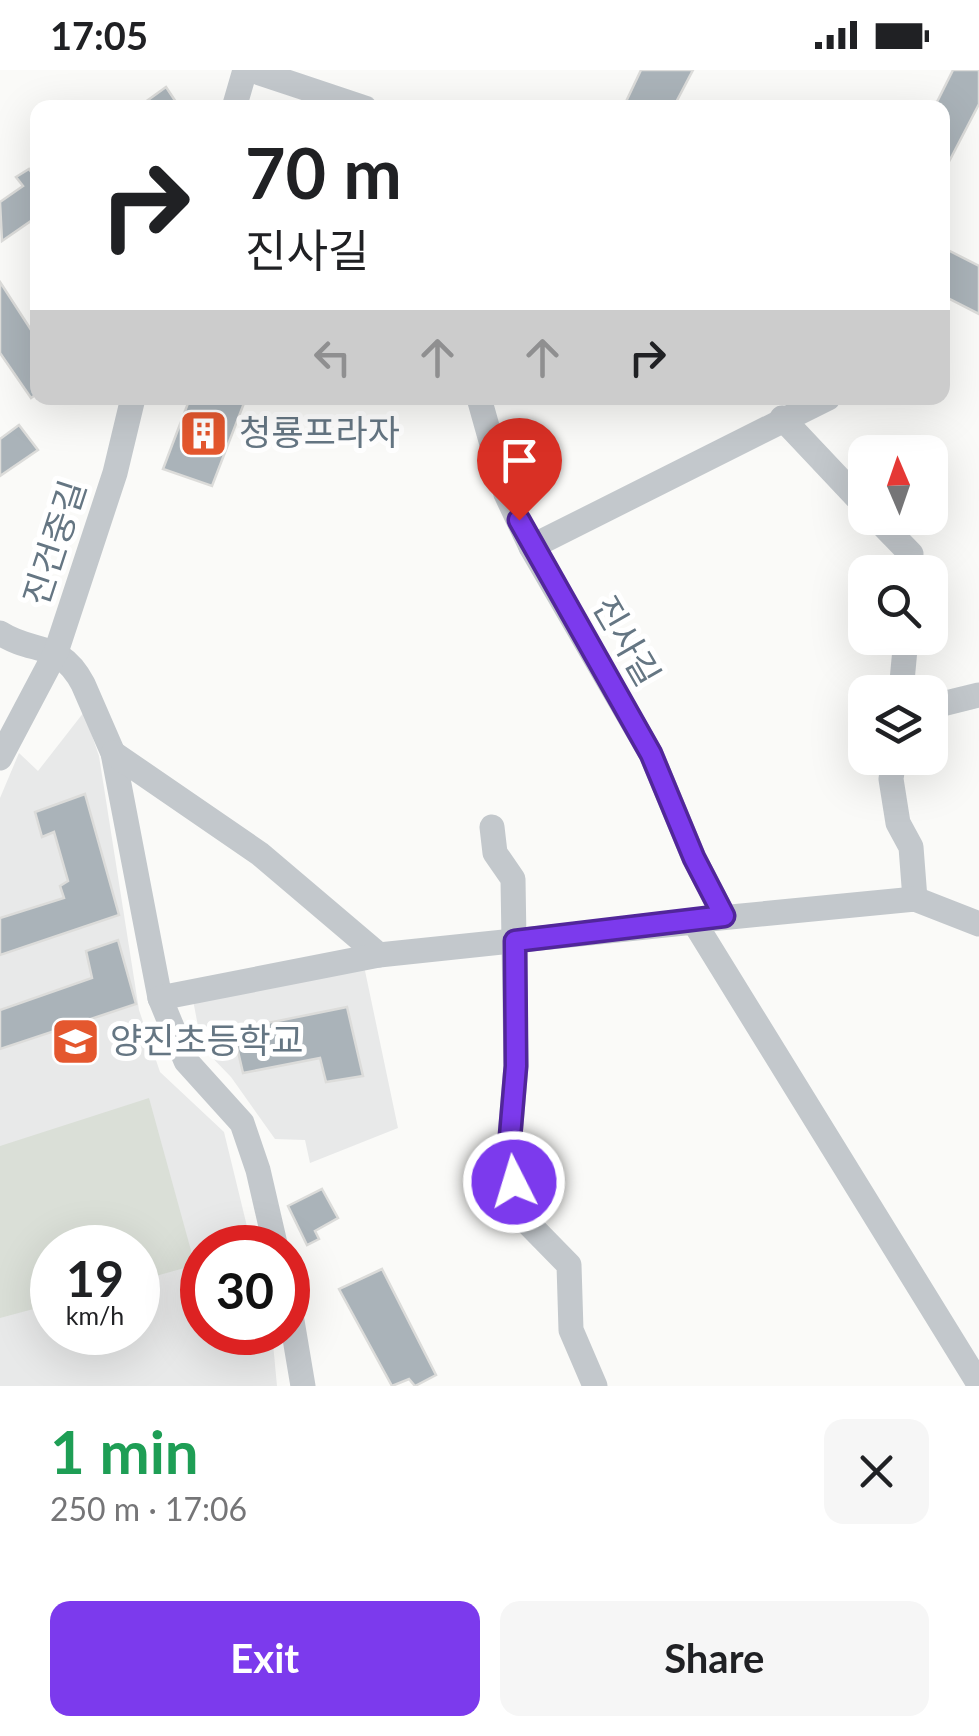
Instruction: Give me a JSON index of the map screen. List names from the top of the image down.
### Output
{
  "streets": {
    "street": ["진건중길", "진사길"]
  },
  "places": {
    "building": ["청룡프라자"],
    "school or university": ["양진초등학교"]
  },
  "north": "top",
  "page": {
    "status": "17:05",
    "turn": ["70 m", "진사길"],
    "speed": "19 km/h",
    "limit": "30",
    "heading": ["1 min", "250 m · 17:06"],
    "buttons": ["Exit", "Share"]
  }
}
